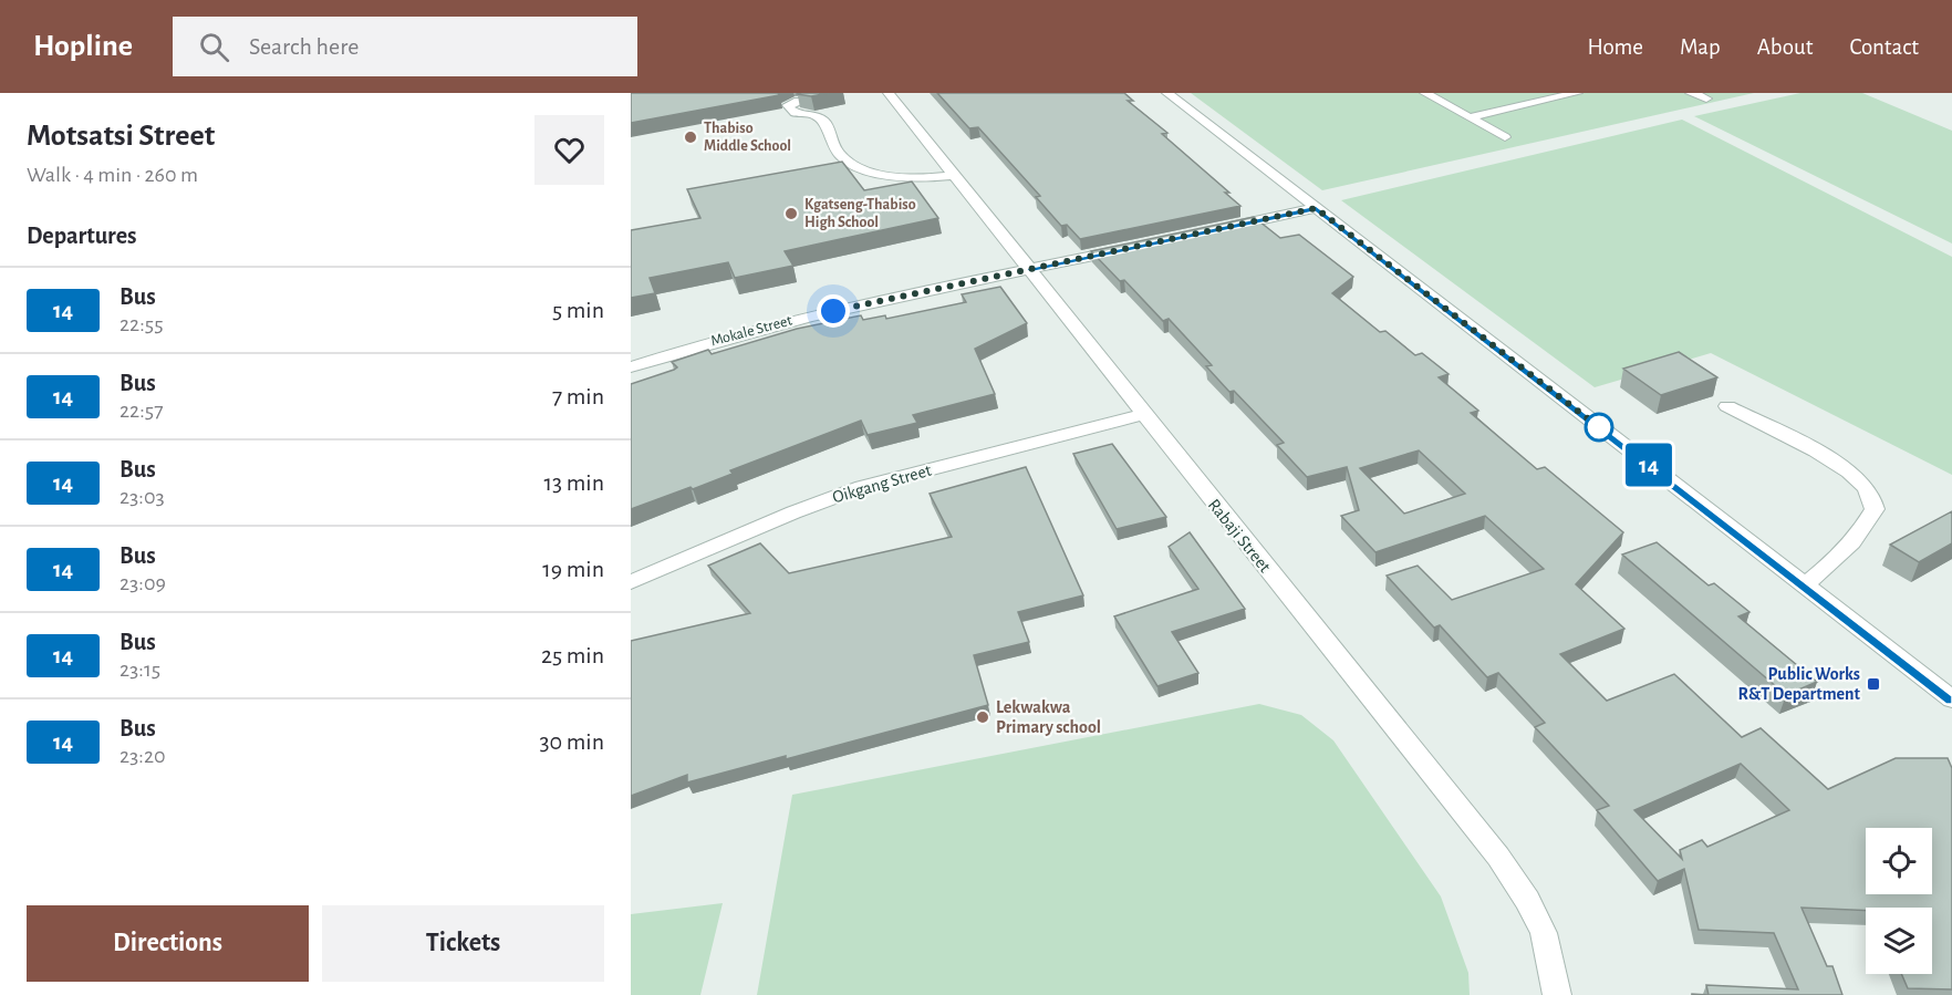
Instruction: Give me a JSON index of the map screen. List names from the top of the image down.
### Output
{
  "streets": {
    "street": ["Mokale Street", "Oikgang Street", "Rabaji Street"]
  },
  "crossings": [
    ["Mokale Street", "Rabaji Street"],
    ["Oikgang Street", "Rabaji Street"]
  ],
  "places": {
    "other": ["Thabiso Middle School", "Kgatseng-Thabiso High School", "Lekwakwa Primary school"],
    "transit": ["Public Works R&T Department"]
  },
  "lines": ["bus line 14"],
  "page": {
    "header": "Hopline",
    "search": "Search here",
    "nav": [
      "Home",
      "Map",
      "About",
      "Contact"
    ],
    "heading": [
      ["Motsatsi Street", "Walk · 4 min · 260 m"],
      "Departures"
    ],
    "on_map": "14",
    "list": [
      {
        "mark": "14",
        "name": "Bus",
        "note": "22:55",
        "value": "5 min"
      },
      {
        "mark": "14",
        "name": "Bus",
        "note": "22:57",
        "value": "7 min"
      },
      {
        "mark": "14",
        "name": "Bus",
        "note": "23:03",
        "value": "13 min"
      },
      {
        "mark": "14",
        "name": "Bus",
        "note": "23:09",
        "value": "19 min"
      },
      {
        "mark": "14",
        "name": "Bus",
        "note": "23:15",
        "value": "25 min"
      },
      {
        "mark": "14",
        "name": "Bus",
        "note": "23:20",
        "value": "30 min"
      }
    ],
    "buttons": ["Directions", "Tickets"]
  }
}
